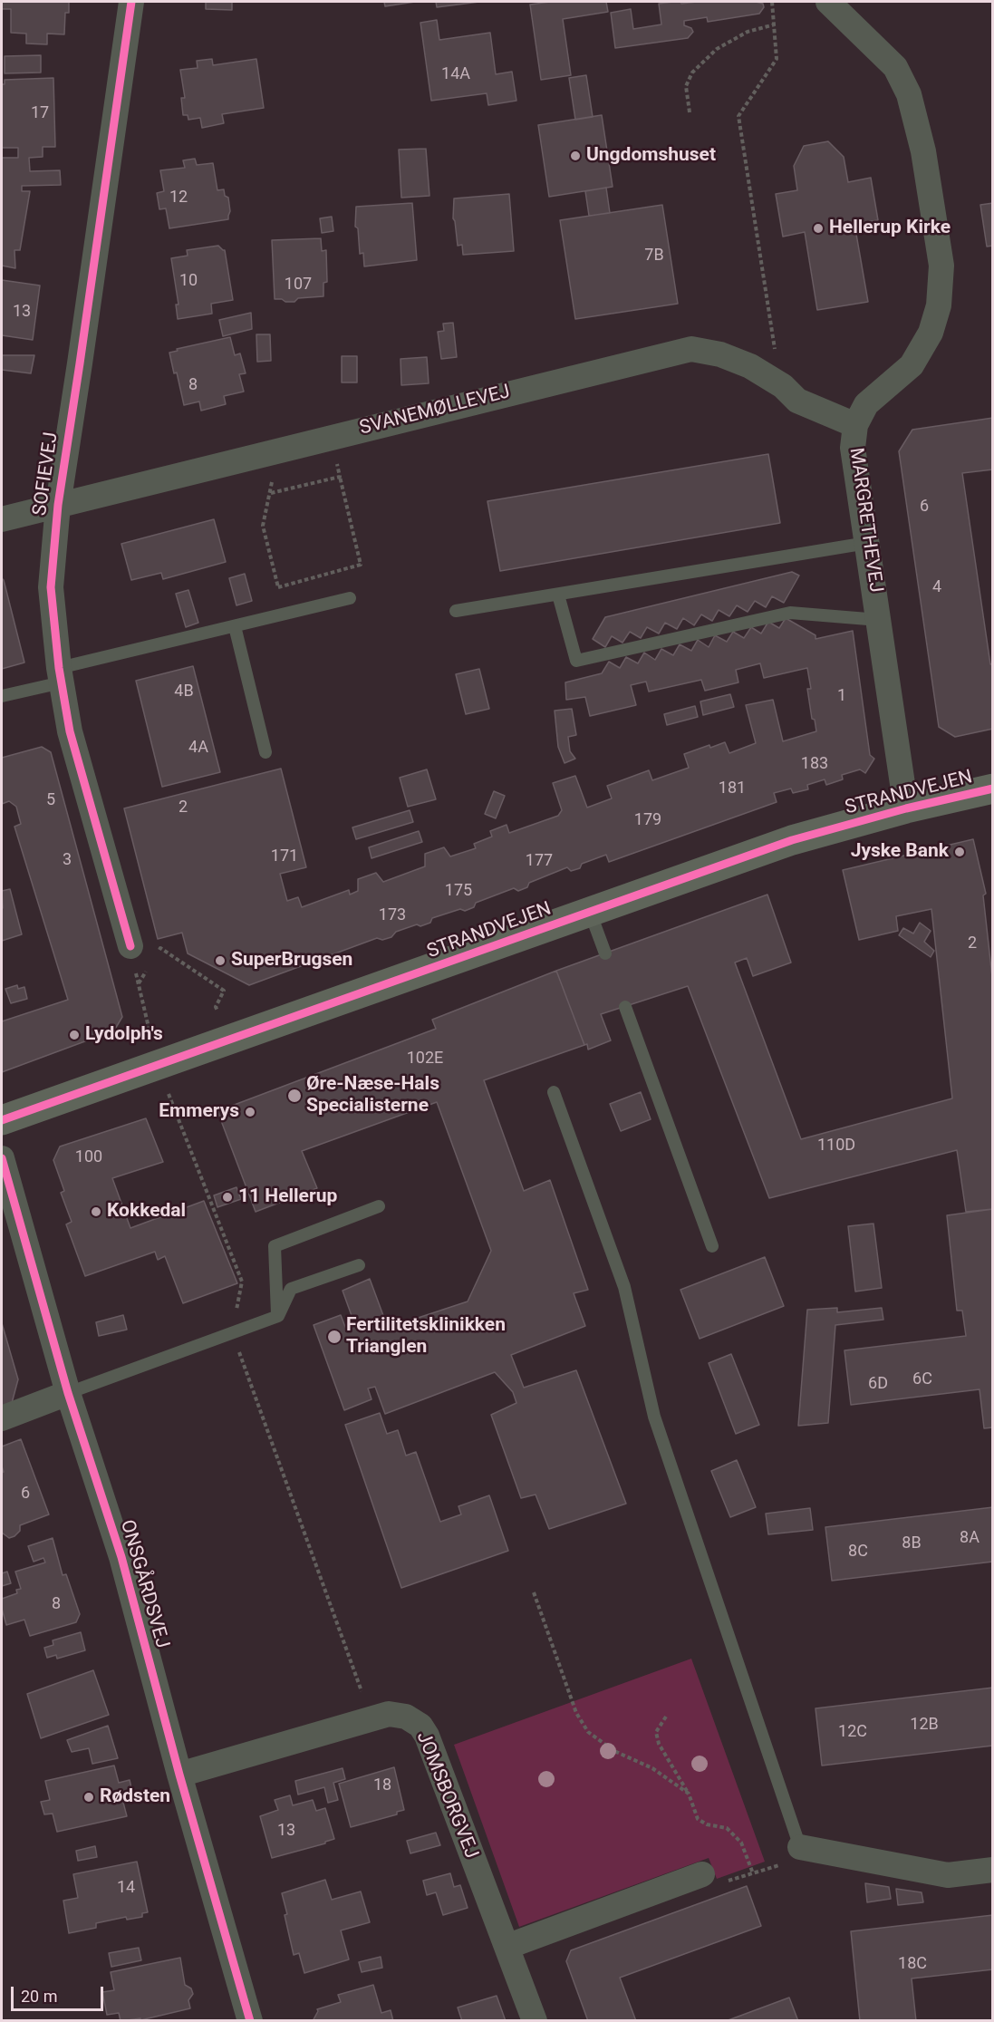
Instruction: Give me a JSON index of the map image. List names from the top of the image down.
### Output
{
  "streets": {
    "main road": ["STRANDVEJEN"],
    "street": [
      "SVANEMØLLEVEJ",
      "SOFIEVEJ",
      "MARGRETHEVEJ",
      "ONSGÅRDSVEJ",
      "JOMSBORGVEJ"
    ]
  },
  "crossings": [
    ["SVANEMØLLEVEJ", "SOFIEVEJ"],
    ["SVANEMØLLEVEJ", "MARGRETHEVEJ"],
    ["MARGRETHEVEJ", "STRANDVEJEN"],
    ["ONSGÅRDSVEJ", "JOMSBORGVEJ"]
  ],
  "places": [
    "Ungdomshuset",
    "Hellerup Kirke",
    "Jyske Bank",
    "SuperBrugsen",
    "Lydolph's",
    "Øre-Næse-Hals Specialisterne",
    "Emmerys",
    "11 Hellerup",
    "Kokkedal",
    "Fertilitetsklinikken Trianglen",
    "Rødsten"
  ],
  "house_numbers": [
    "14A",
    "17",
    "12",
    "7B",
    "10",
    "107",
    "13",
    "8",
    "6",
    "4",
    "4B",
    "1",
    "4A",
    "183",
    "181",
    "5",
    "2",
    "179",
    "171",
    "3",
    "177",
    "175",
    "173",
    "2",
    "102E",
    "110D",
    "100",
    "6C",
    "6D",
    "6",
    "8A",
    "8B",
    "8C",
    "8",
    "12B",
    "12C",
    "18",
    "13",
    "14",
    "18C"
  ],
  "scale_bar": "20 m"
}
